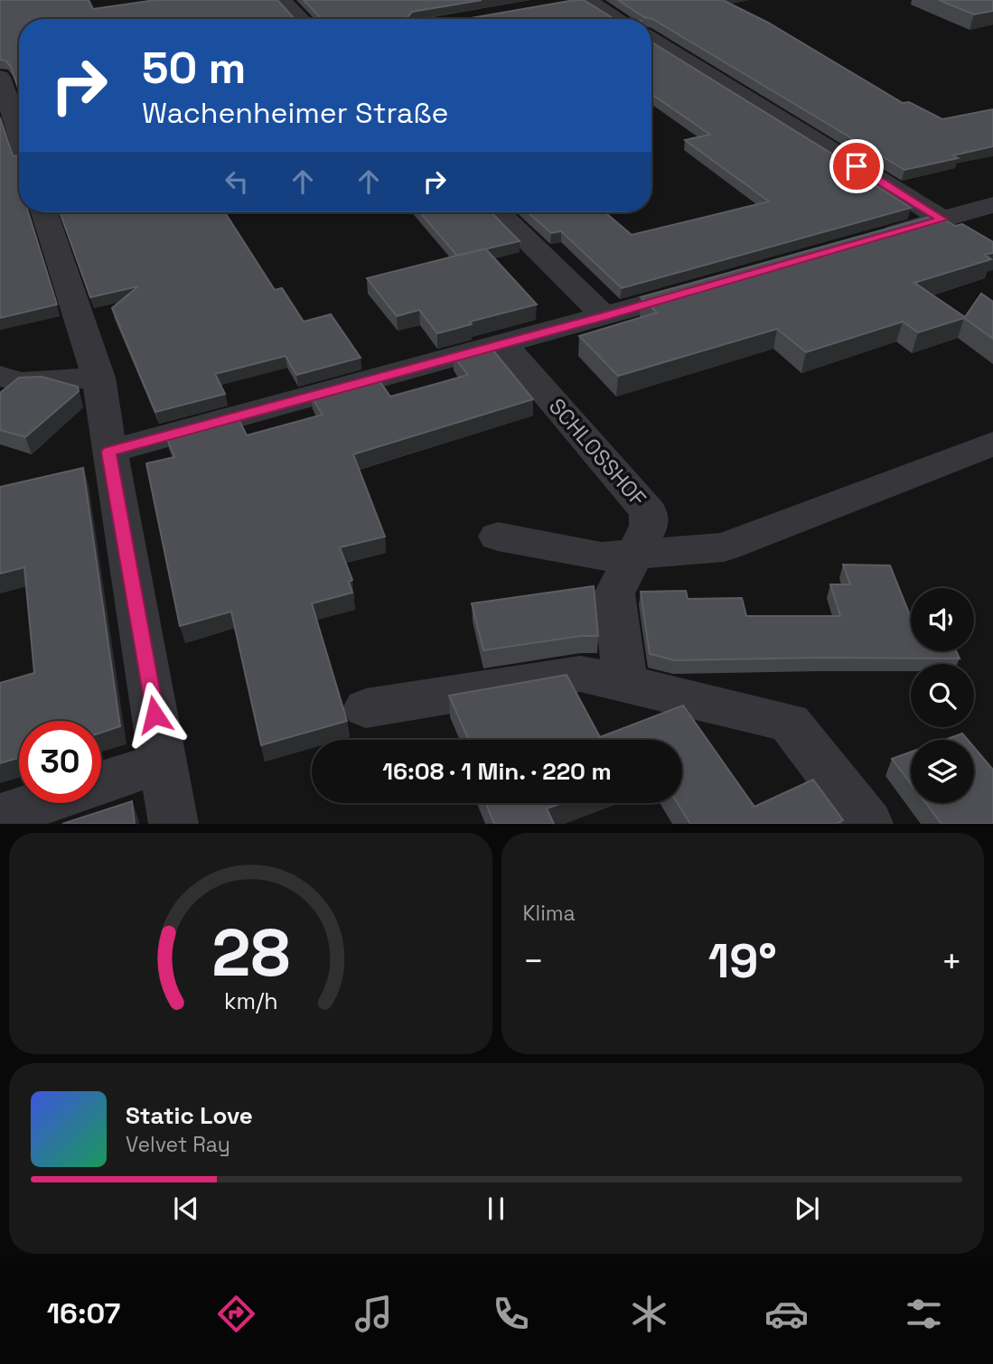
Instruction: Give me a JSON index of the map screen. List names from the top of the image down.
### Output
{
  "streets": {
    "street": ["SCHLOSSHOF"]
  },
  "page": {
    "turn": ["50 m", "Wachenheimer Straße"],
    "limit": "30",
    "trip": "16:08 · 1 Min. · 220 m",
    "tile": "Klima",
    "heat": ["−", "19°", "+"],
    "song": ["Static Love", "Velvet Ray"],
    "tabs": "16:07",
    "gauge": ["28", "km/h"]
  }
}
